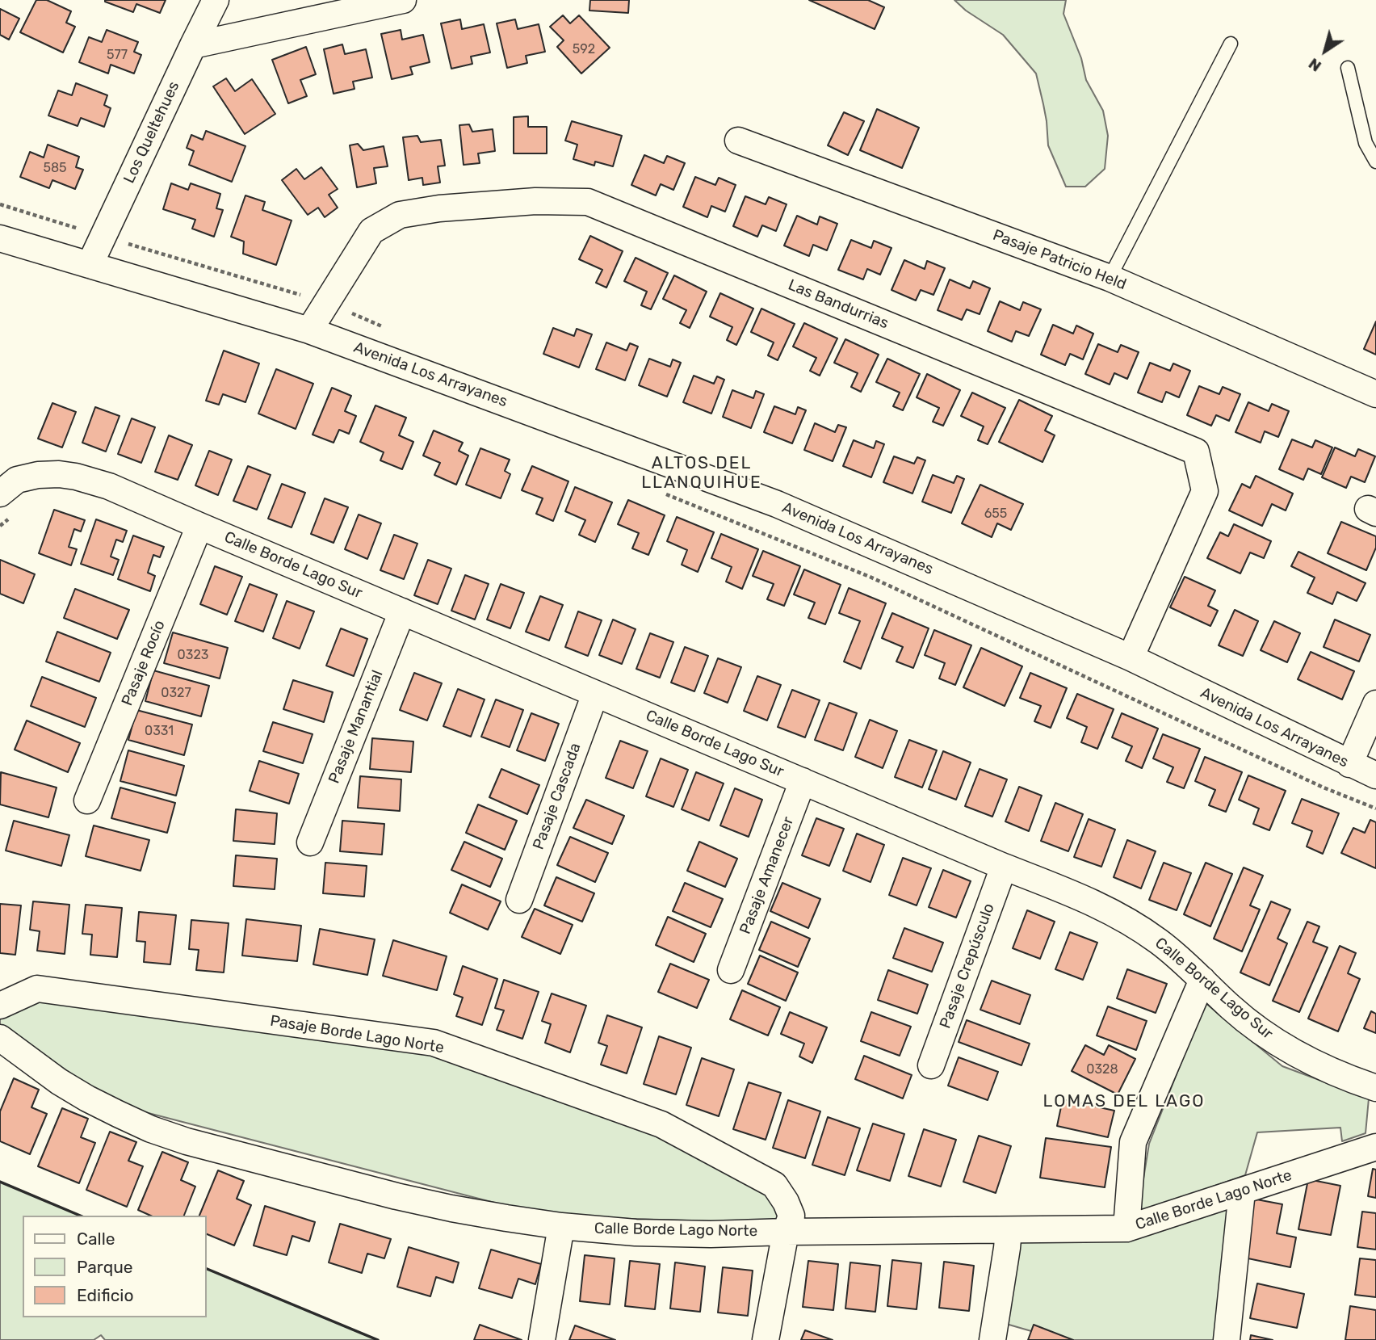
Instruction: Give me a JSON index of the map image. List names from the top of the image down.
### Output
{
  "streets": {
    "street": [
      "Los Queltehues",
      "Pasaje Patricio Held",
      "Las Bandurrias",
      "Avenida Los Arrayanes",
      "Calle Borde Lago Sur",
      "Pasaje Rocío",
      "Pasaje Manantial",
      "Pasaje Cascada",
      "Pasaje Amanecer",
      "Pasaje Crepúsculo",
      "Pasaje Borde Lago Norte",
      "Calle Borde Lago Norte"
    ]
  },
  "crossings": [
    ["Los Queltehues", "Avenida Los Arrayanes"],
    ["Las Bandurrias", "Avenida Los Arrayanes"],
    ["Calle Borde Lago Sur", "Pasaje Rocío"],
    ["Calle Borde Lago Sur", "Pasaje Manantial"],
    ["Calle Borde Lago Sur", "Pasaje Cascada"],
    ["Calle Borde Lago Sur", "Pasaje Amanecer"],
    ["Calle Borde Lago Sur", "Pasaje Crepúsculo"],
    ["Pasaje Borde Lago Norte", "Calle Borde Lago Norte"]
  ],
  "districts": ["ALTOS DEL LLANQUIHUE", "LOMAS DEL LAGO"],
  "house_numbers": [
    "592",
    "577",
    "585",
    "655",
    "0323",
    "0327",
    "0331",
    "0328"
  ],
  "legend": ["Calle", "Parque", "Edificio"],
  "north": "bottom left"
}
